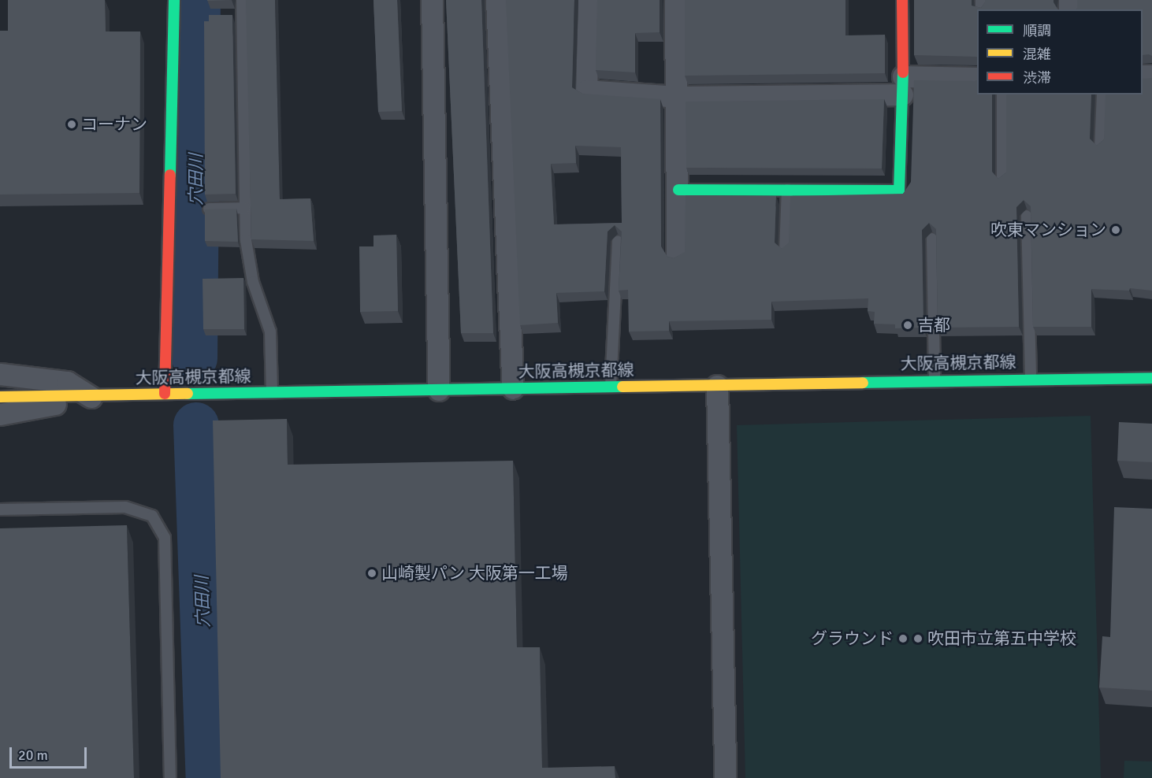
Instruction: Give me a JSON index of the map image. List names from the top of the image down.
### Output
{
  "streets": {
    "main road": ["大阪高槻京都線"]
  },
  "water": ["穴田川"],
  "places": [
    "コーナン",
    "吹東マンション",
    "吉都",
    "山崎製パン 大阪第一工場",
    "グラウンド",
    "吹田市立第五中学校"
  ],
  "legend": ["順調", "混雑", "渋滞"],
  "scale_bar": "20 m"
}
